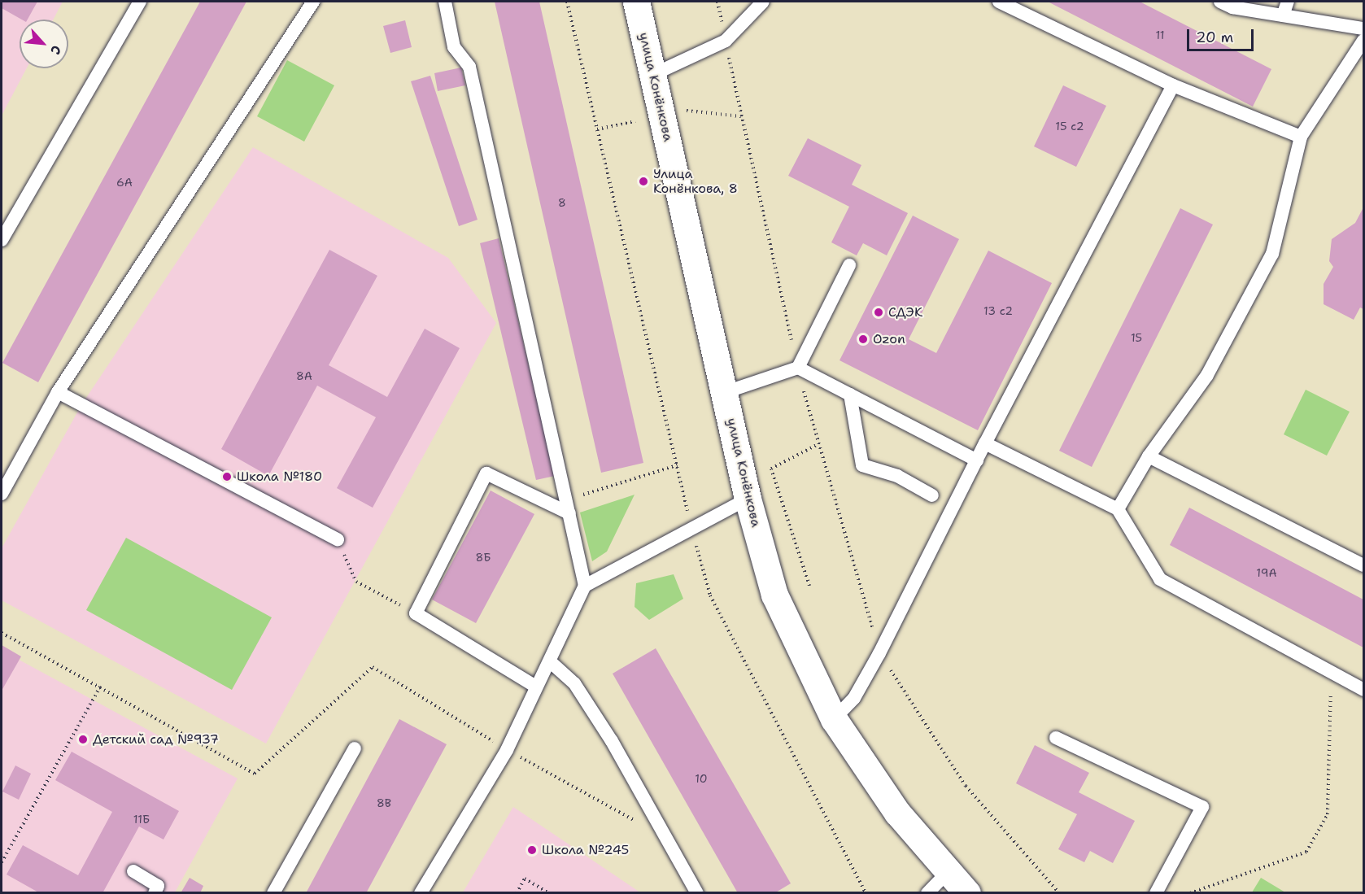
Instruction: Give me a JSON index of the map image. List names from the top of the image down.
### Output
{
  "streets": {
    "street": ["улица Конёнкова"]
  },
  "places": [
    "Улица Конёнкова, 8",
    "СДЭК",
    "Ozon",
    "Школа №180",
    "Детский сад №937",
    "Школа №245"
  ],
  "house_numbers": [
    "11",
    "15 с2",
    "6А",
    "8",
    "13 с2",
    "15",
    "8А",
    "8Б",
    "19А",
    "10",
    "8В",
    "11Б"
  ],
  "scale_bar": "20 m",
  "north": "bottom right"
}
